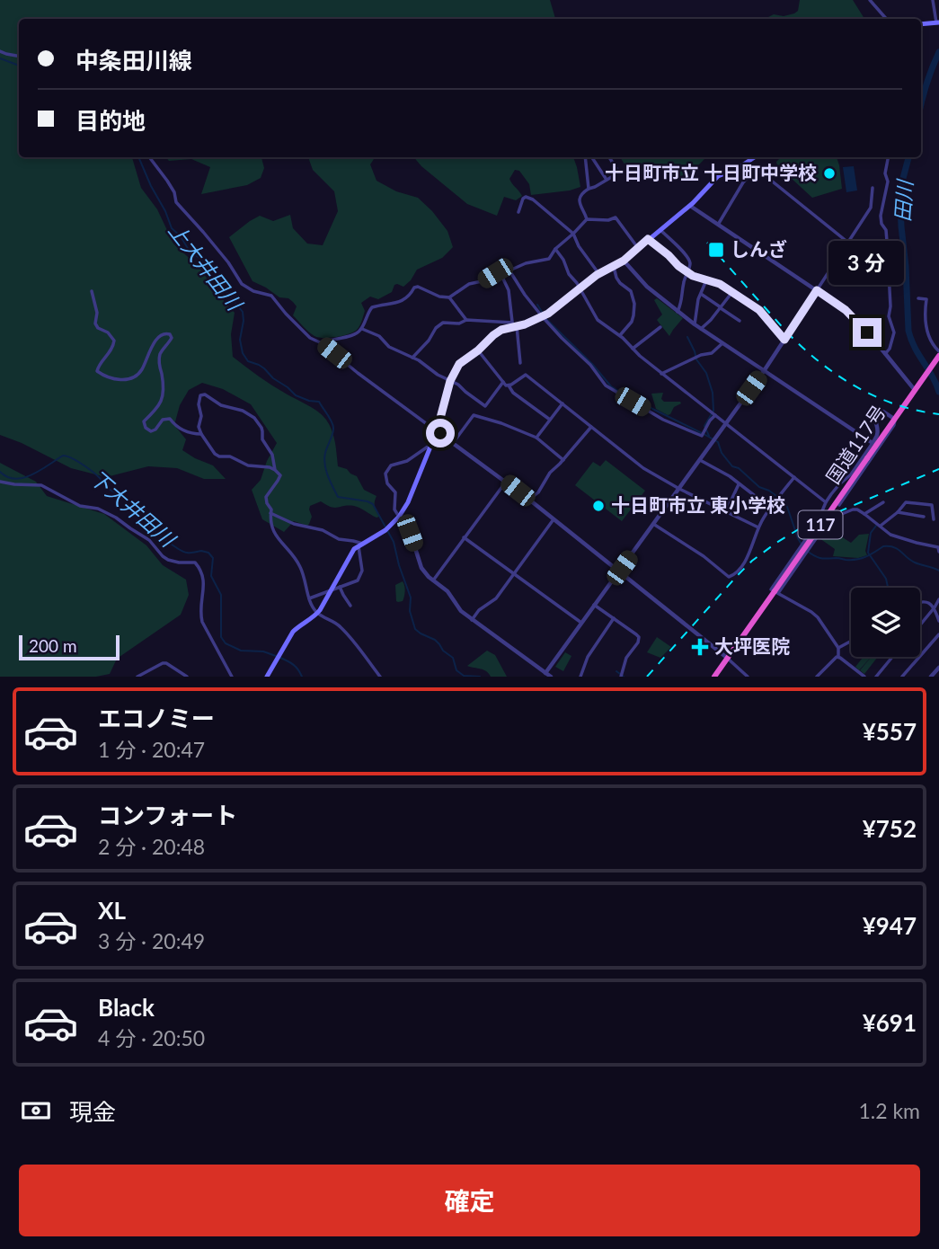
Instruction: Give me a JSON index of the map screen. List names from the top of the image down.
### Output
{
  "streets": {
    "highway": ["国道117号", "117"]
  },
  "water": ["田川", "上大井田川", "下大井田川"],
  "places": {
    "other": ["十日町市立 十日町中学校", "十日町市立 東小学校"],
    "transit": ["しんざ"],
    "health": ["大坪医院"]
  },
  "scale_bar": "200 m",
  "page": {
    "banner": ["中条田川線", "目的地"],
    "bubble": "3 分",
    "scale": "200 m",
    "list": [
      {
        "name": "エコノミー",
        "note": "1 分 · 20:47",
        "value": "¥557"
      },
      {
        "name": "コンフォート",
        "note": "2 分 · 20:48",
        "value": "¥752"
      },
      {
        "name": "XL",
        "note": "3 分 · 20:49",
        "value": "¥947"
      },
      {
        "name": "Black",
        "note": "4 分 · 20:50",
        "value": "¥691"
      }
    ],
    "pay": ["現金", "1.2 km"],
    "buttons": "確定"
  }
}
